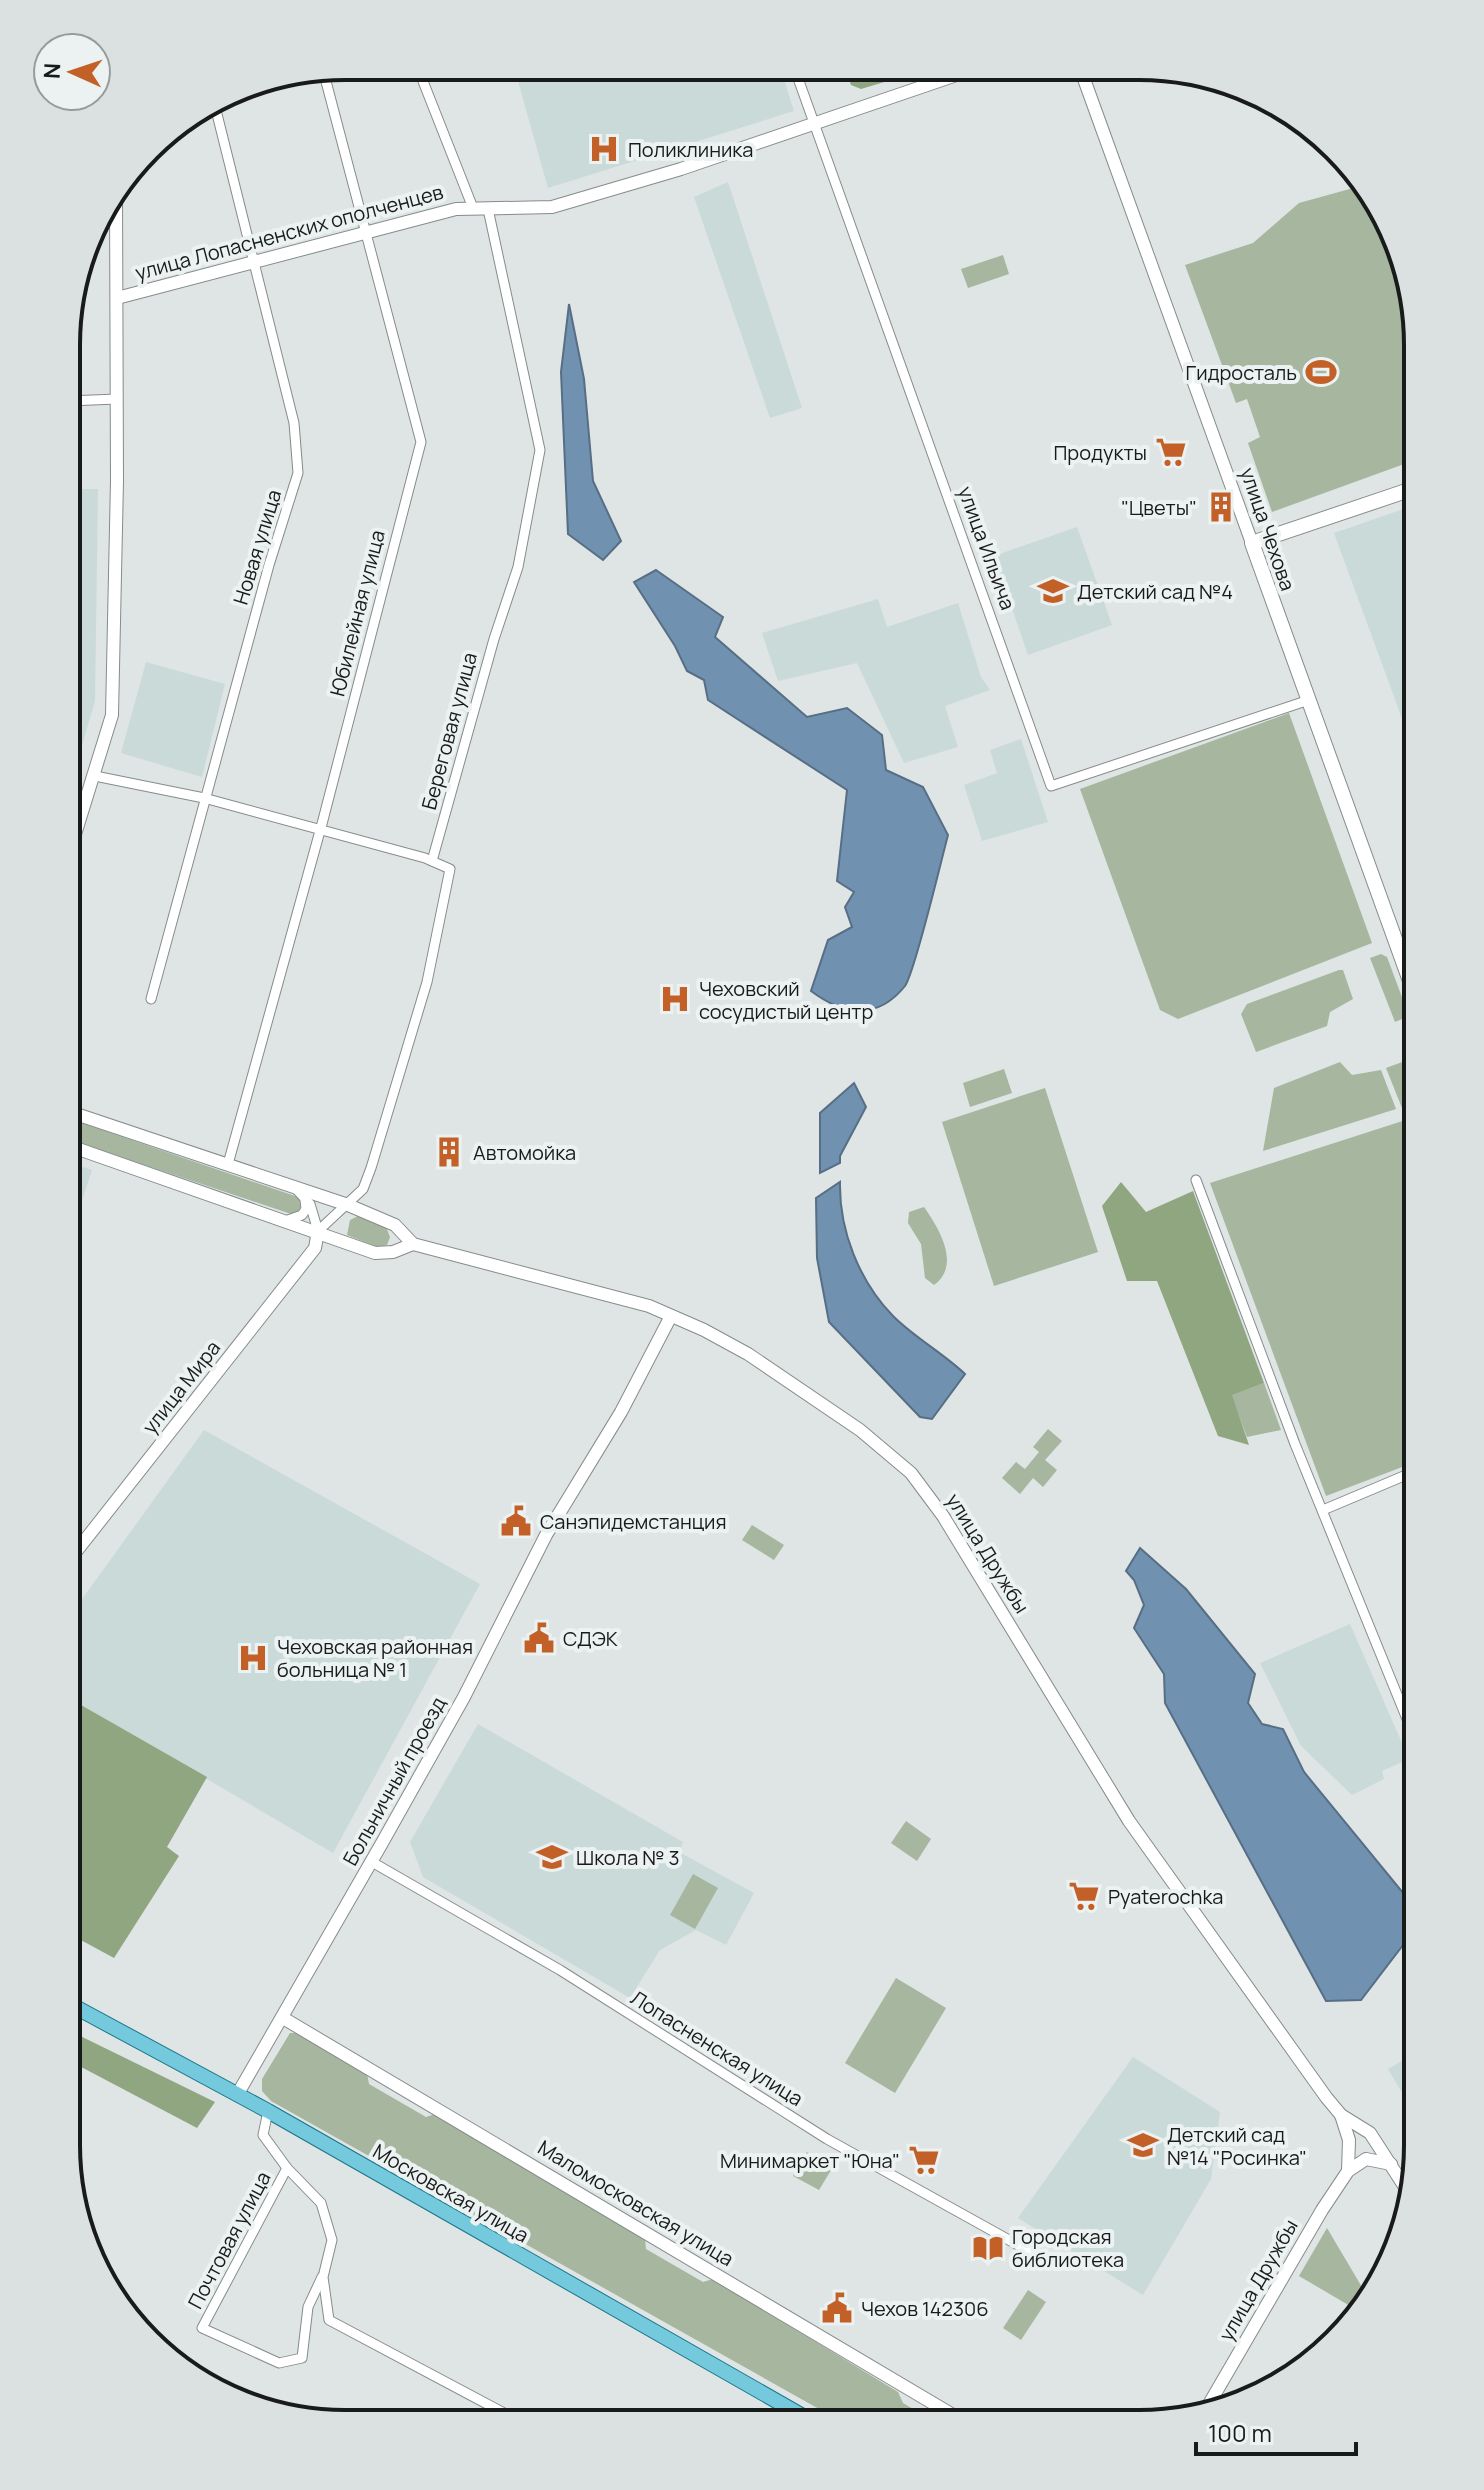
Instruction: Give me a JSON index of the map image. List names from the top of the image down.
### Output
{
  "streets": {
    "main road": ["улица Чехова", "Московская улица"],
    "street": [
      "улица Лопасненских ополченцев",
      "Новая улица",
      "улица Ильича",
      "Юбилейная улица",
      "Береговая улица",
      "улица Мира",
      "улица Дружбы",
      "Больничный проезд",
      "Лопасненская улица",
      "Маломосковская улица",
      "Почтовая улица"
    ]
  },
  "crossings": [
    ["улица Лопасненских ополченцев", "Новая улица"],
    ["улица Лопасненских ополченцев", "улица Ильича"],
    ["улица Лопасненских ополченцев", "Юбилейная улица"],
    ["улица Лопасненских ополченцев", "Береговая улица"],
    ["улица Чехова", "улица Ильича"],
    ["Юбилейная улица", "улица Дружбы"],
    ["улица Мира", "улица Дружбы"],
    ["улица Дружбы", "Больничный проезд"],
    ["Больничный проезд", "Лопасненская улица"],
    ["Больничный проезд", "Московская улица"],
    ["Больничный проезд", "Маломосковская улица"],
    ["Московская улица", "Почтовая улица"]
  ],
  "places": {
    "hospital": ["Поликлиника", "Чеховский сосудистый центр", "Чеховская районная больница № 1"],
    "sports": ["Гидросталь"],
    "supermarket": ["Продукты", "Pyaterochka", "Минимаркет \"Юна\""],
    "building": ["\"Цветы\"", "Автомойка"],
    "school or university": ["Детский сад №4", "Школа № 3", "Детский сад №14 \"Росинка\""],
    "public building": ["Санэпидемстанция", "СДЭК", "Чехов 142306"],
    "library": ["Городская библиотека"]
  },
  "scale_bar": "100 m",
  "north": "left"
}
